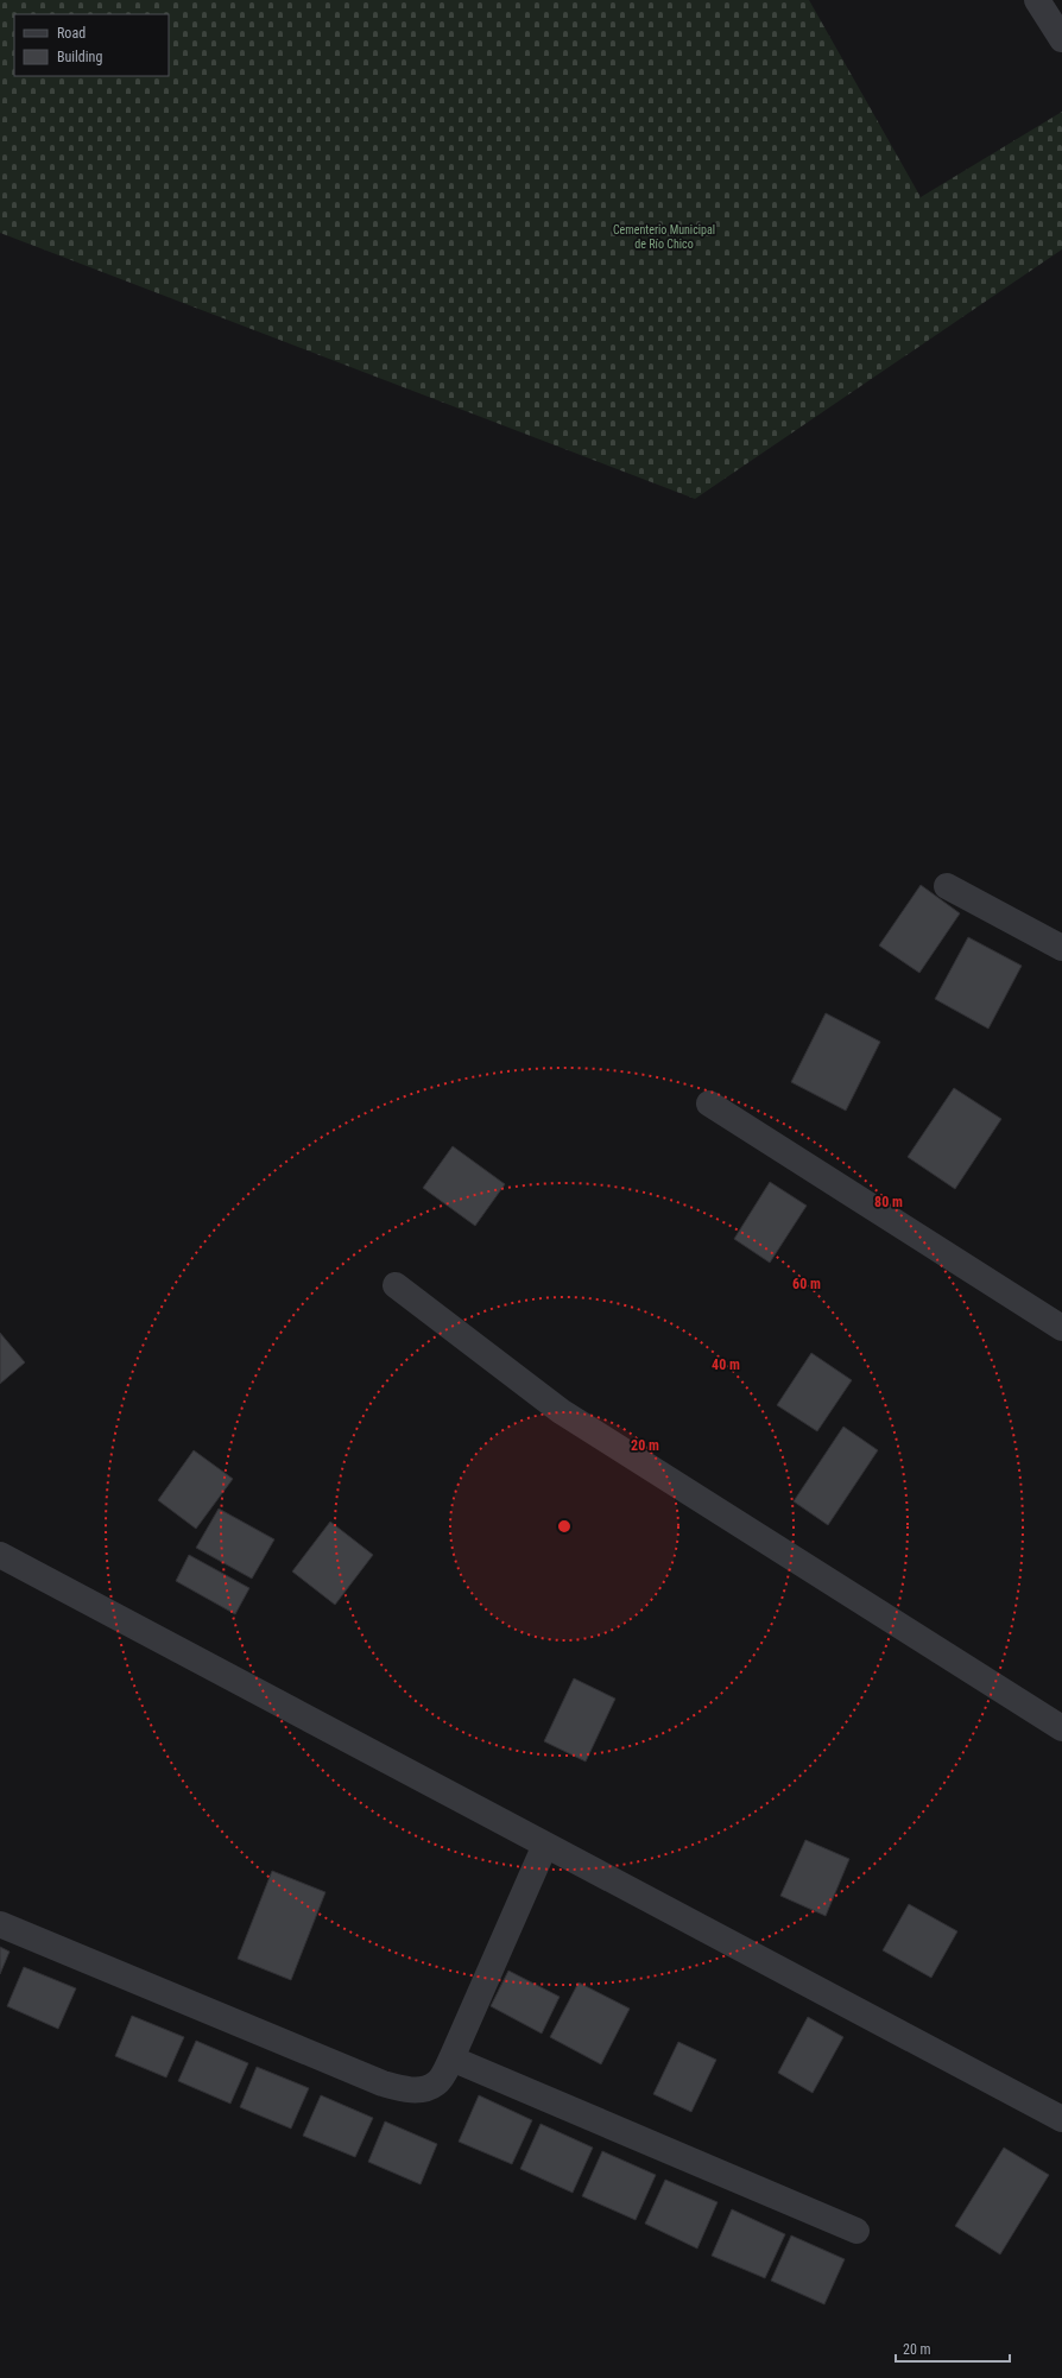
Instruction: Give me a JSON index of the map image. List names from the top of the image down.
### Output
{
  "parks": ["Cementerio Municipal de Río Chico"],
  "legend": ["Road", "Building"],
  "scale_bar": "20 m",
  "rings": [
    "80 m",
    "60 m",
    "40 m",
    "20 m"
  ]
}
